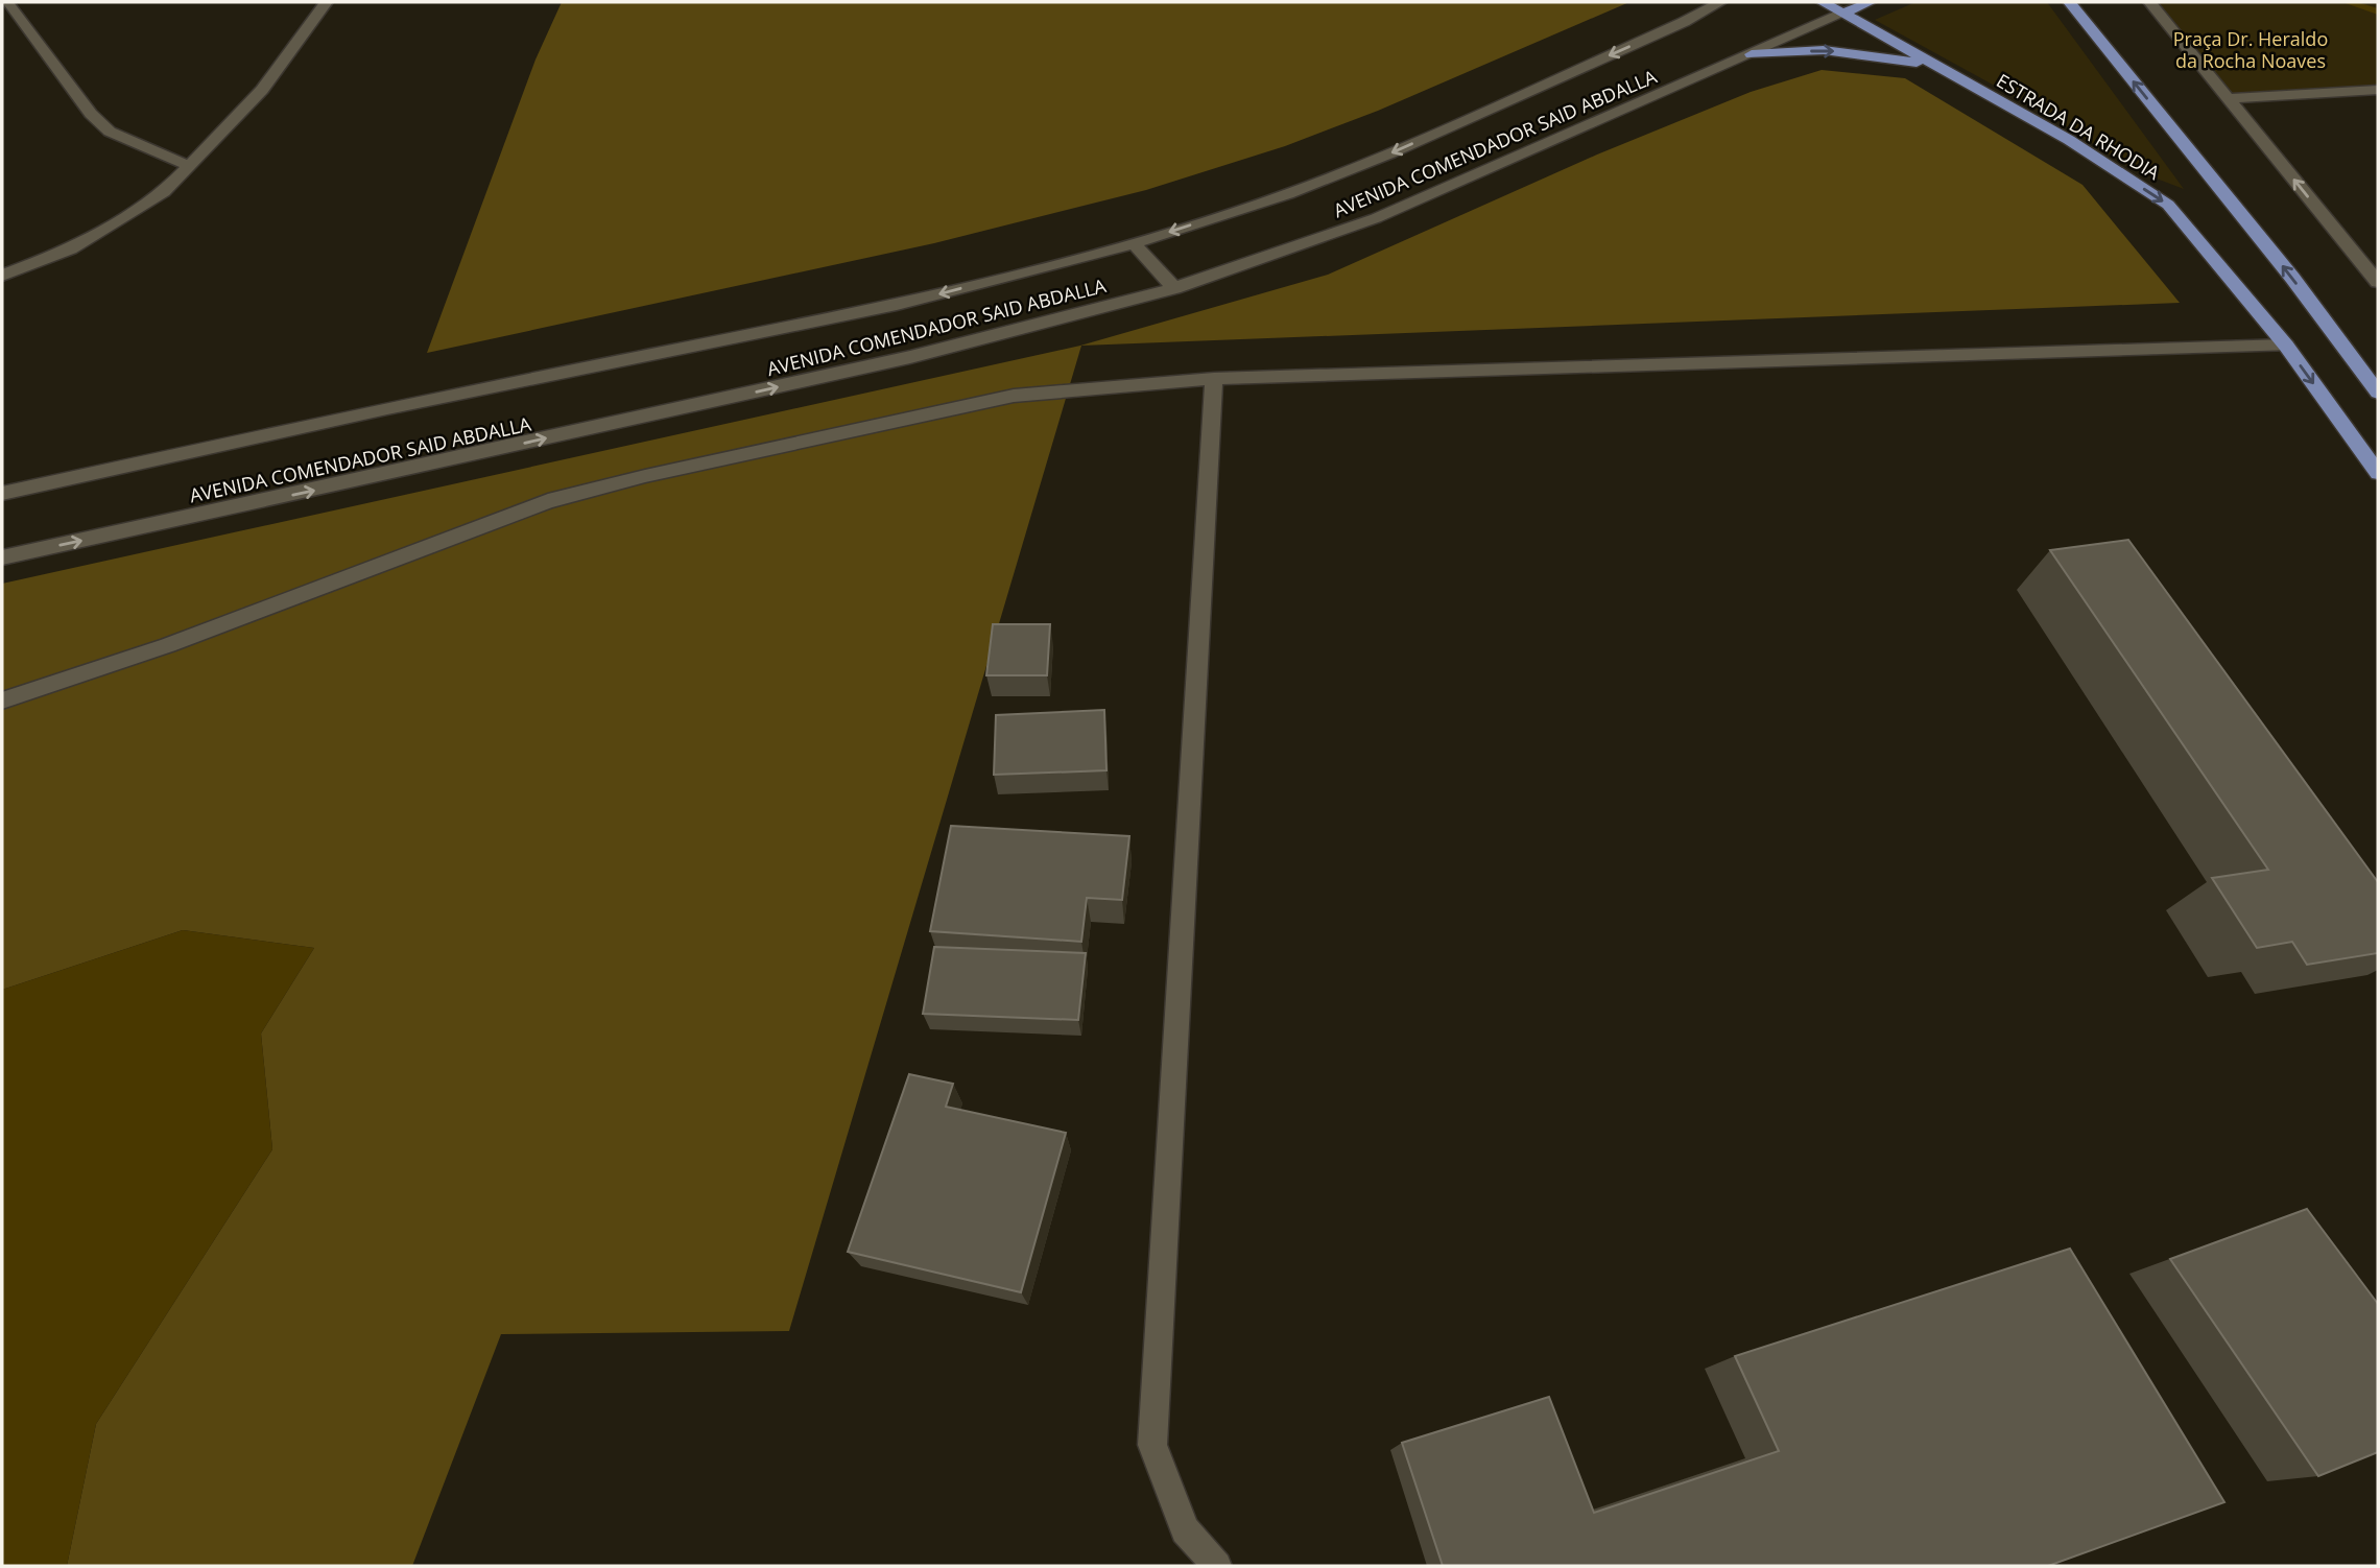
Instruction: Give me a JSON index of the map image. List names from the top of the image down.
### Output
{
  "streets": {
    "main road": ["ESTRADA DA RHODIA"],
    "street": ["AVENIDA COMENDADOR SAID ABDALLA"]
  },
  "crossings": [
    ["ESTRADA DA RHODIA", "AVENIDA COMENDADOR SAID ABDALLA"]
  ],
  "parks": ["Praça Dr. Heraldo da Rocha Noaves"]
}
